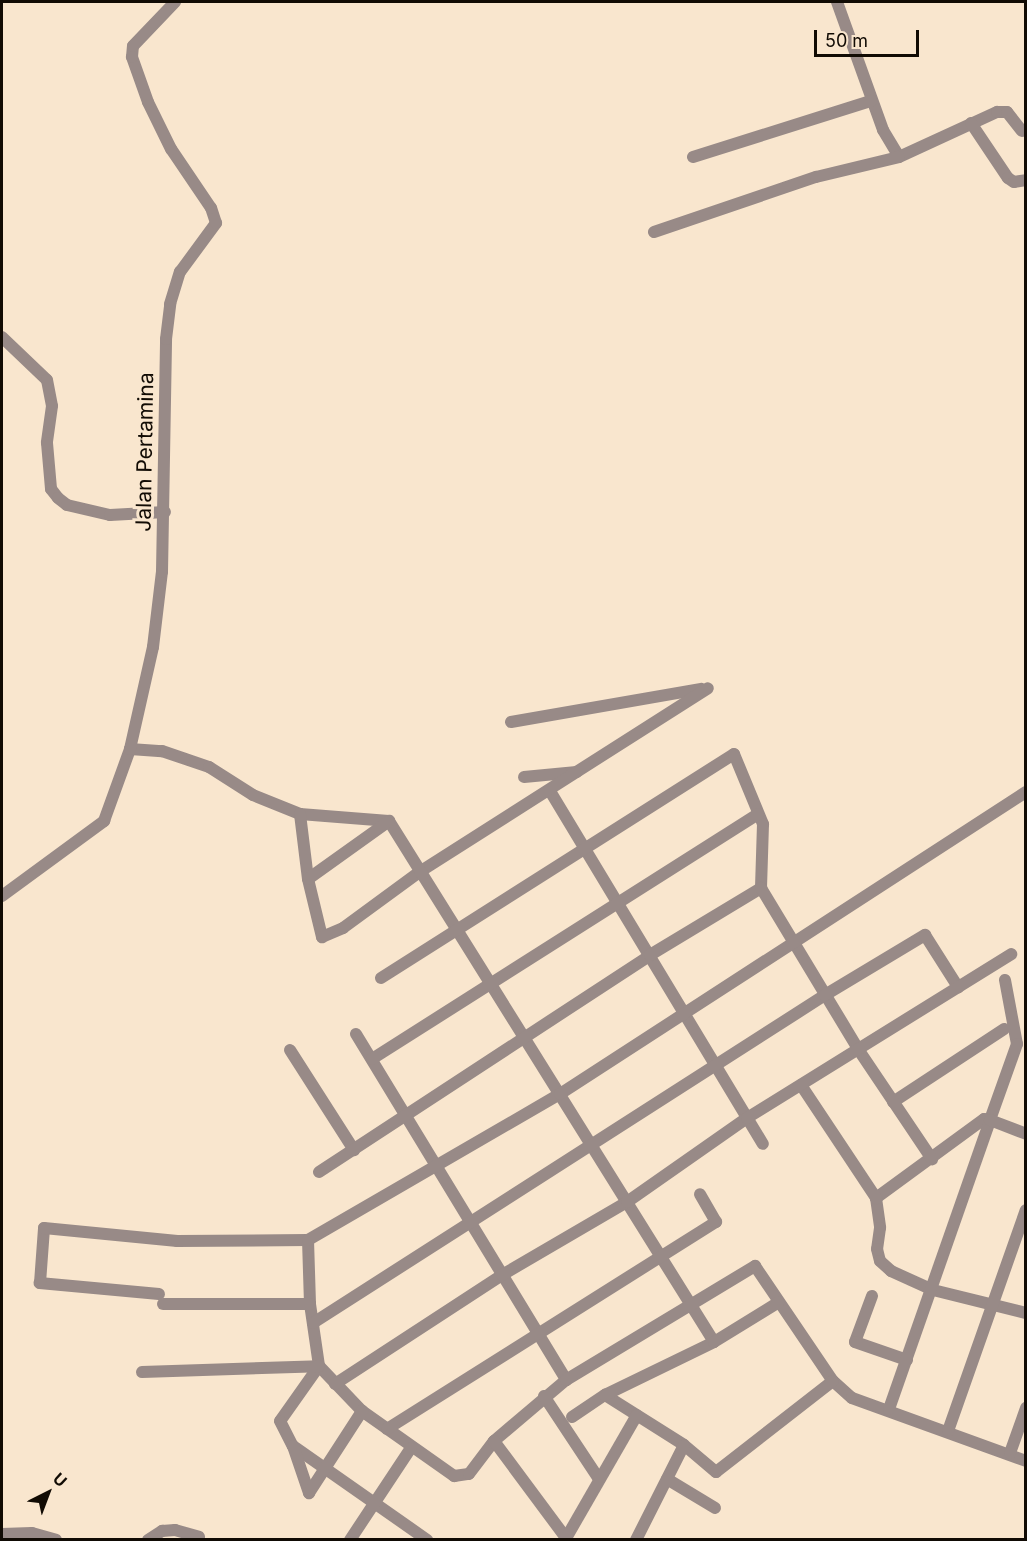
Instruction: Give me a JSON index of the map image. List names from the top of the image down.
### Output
{
  "streets": {
    "street": ["Jalan Pertamina"]
  },
  "scale_bar": "50 m",
  "north": "top right"
}
